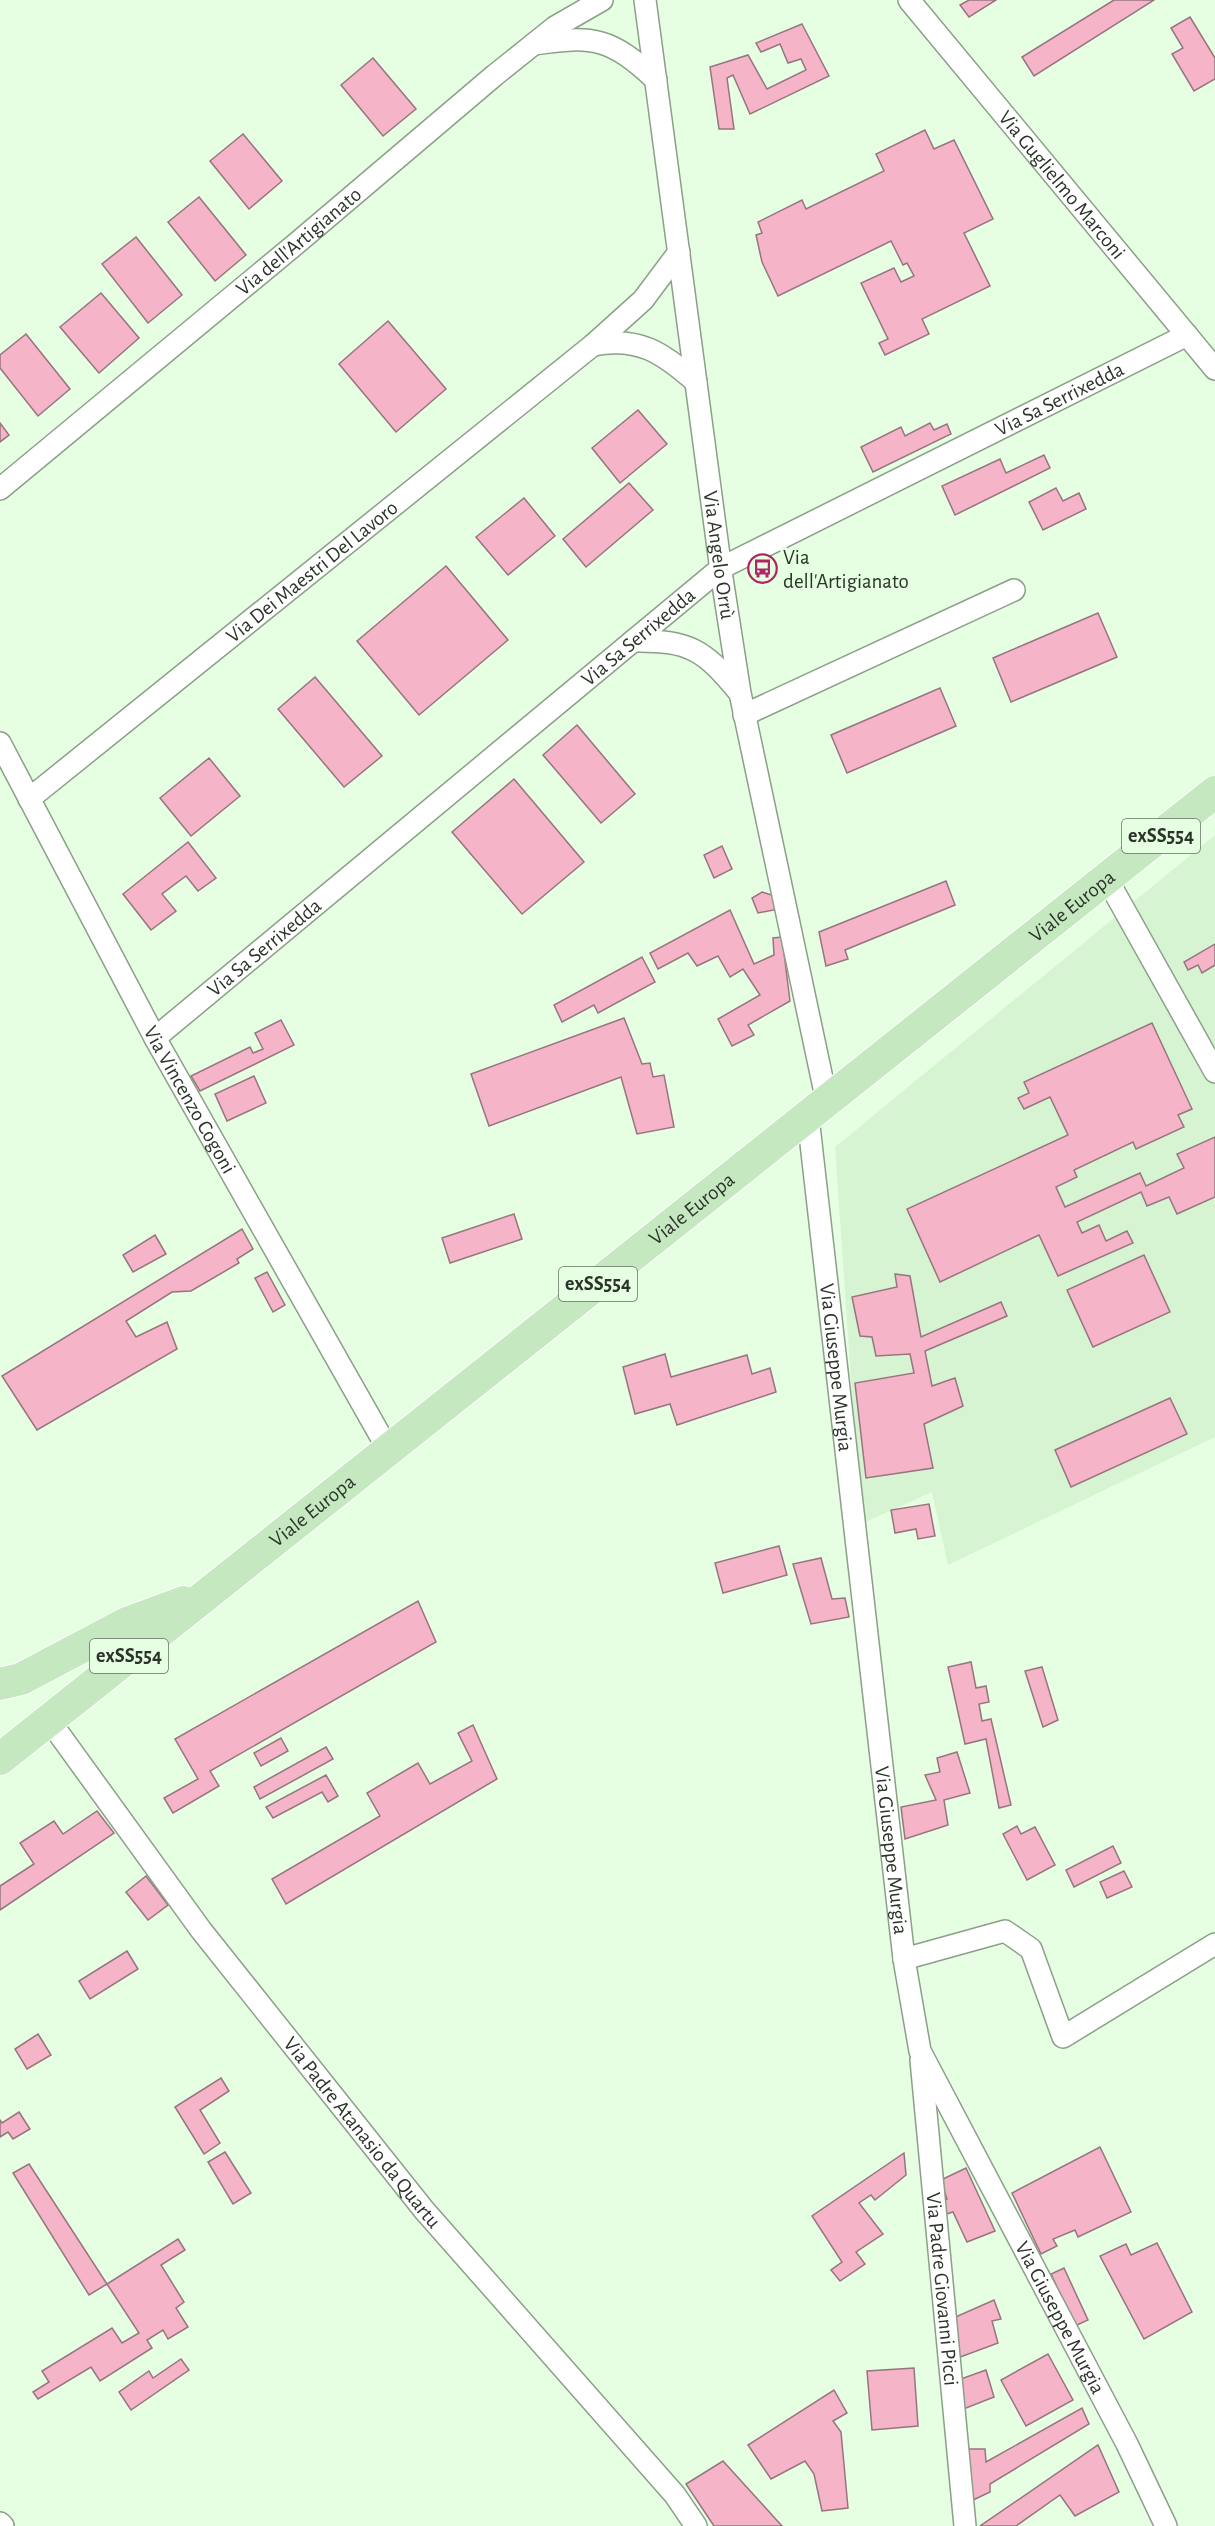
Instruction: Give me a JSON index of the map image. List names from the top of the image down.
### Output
{
  "streets": {
    "main road": ["exSS554", "Viale Europa"],
    "street": [
      "Via Guglielmo Marconi",
      "Via dell'Artigianato",
      "Via Sa Serrixedda",
      "Via Angelo Orrù",
      "Via Dei Maestri Del Lavoro",
      "Via Vincenzo Cogoni",
      "Via Giuseppe Murgia",
      "Via Padre Atanasio da Quartu",
      "Via Padre Giovanni Picci"
    ]
  },
  "crossings": [
    ["Via Guglielmo Marconi", "Via Sa Serrixedda"],
    ["Via Sa Serrixedda", "Via Angelo Orrù"],
    ["Via Sa Serrixedda", "Via Vincenzo Cogoni"],
    ["Via Angelo Orrù", "Via Dei Maestri Del Lavoro"],
    ["Via Angelo Orrù", "Viale Europa"],
    ["Via Angelo Orrù", "Via Giuseppe Murgia"],
    ["Via Dei Maestri Del Lavoro", "Via Vincenzo Cogoni"],
    ["Viale Europa", "Via Vincenzo Cogoni"],
    ["Viale Europa", "Via Giuseppe Murgia"],
    ["Viale Europa", "Via Padre Atanasio da Quartu"],
    ["Via Giuseppe Murgia", "Via Padre Giovanni Picci"]
  ],
  "places": {
    "bus stop": ["Via dell'Artigianato"]
  }
}
